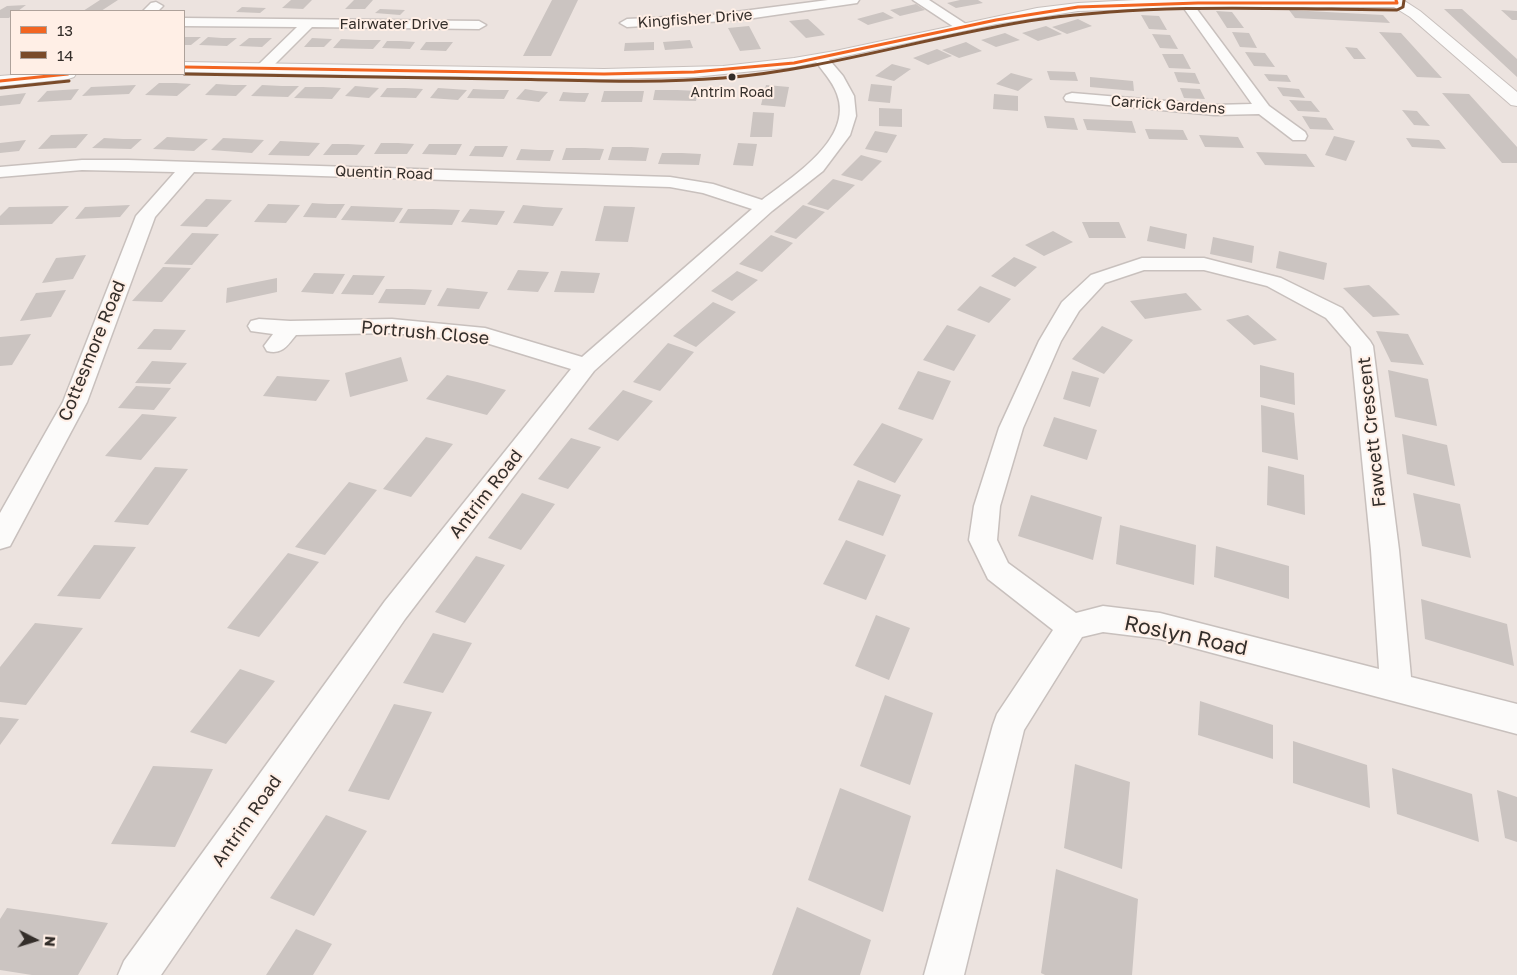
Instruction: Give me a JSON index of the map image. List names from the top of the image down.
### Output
{
  "streets": {
    "street": [
      "Kingfisher Drive",
      "Fairwater Drive",
      "Carrick Gardens",
      "Quentin Road",
      "Portrush Close",
      "Cottesmore Road",
      "Fawcett Crescent",
      "Antrim Road",
      "Roslyn Road"
    ]
  },
  "crossings": [
    ["Quentin Road", "Cottesmore Road"],
    ["Quentin Road", "Antrim Road"],
    ["Portrush Close", "Antrim Road"],
    ["Fawcett Crescent", "Roslyn Road"]
  ],
  "places": ["Antrim Road"],
  "lines": ["transit line 13", "transit line 14"],
  "legend": ["13", "14"],
  "north": "right"
}
